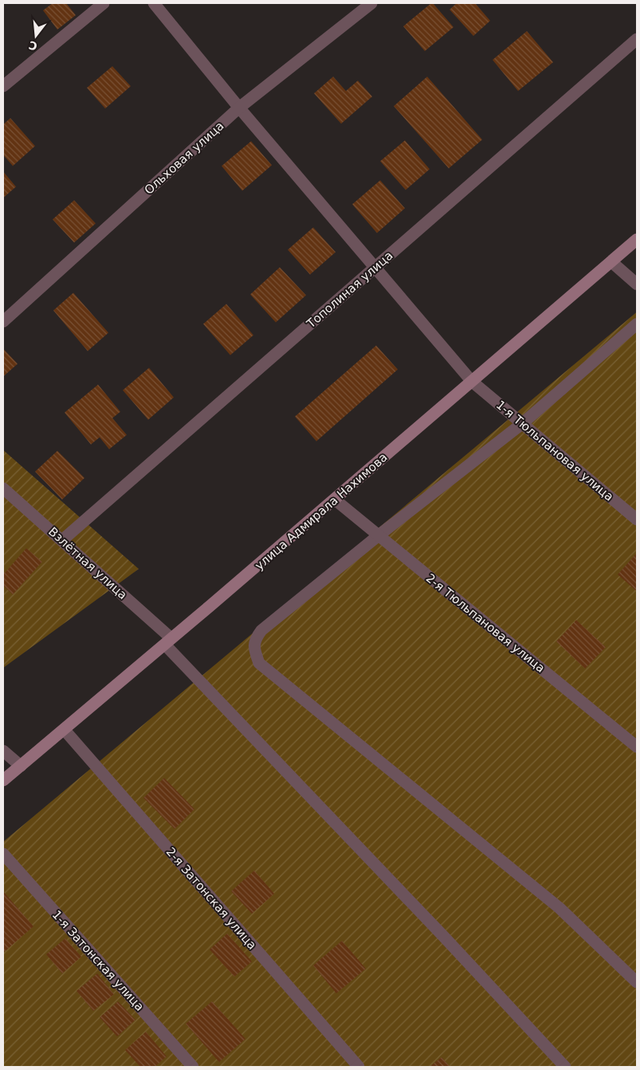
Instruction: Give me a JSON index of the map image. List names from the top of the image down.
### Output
{
  "streets": {
    "main road": ["улица Адмирала Нахимова"],
    "street": [
      "Ольховая улица",
      "Тополиная улица",
      "1-я Тюльпановая улица",
      "Взлётная улица",
      "2-я Тюльпановая улица",
      "2-я Затонская улица",
      "1-я Затонская улица"
    ]
  },
  "crossings": [
    ["Ольховая улица", "1-я Тюльпановая улица"],
    ["Тополиная улица", "1-я Тюльпановая улица"],
    ["Тополиная улица", "Взлётная улица"],
    ["1-я Тюльпановая улица", "улица Адмирала Нахимова"],
    ["улица Адмирала Нахимова", "Взлётная улица"],
    ["улица Адмирала Нахимова", "2-я Тюльпановая улица"],
    ["улица Адмирала Нахимова", "2-я Затонская улица"]
  ],
  "north": "bottom"
}
